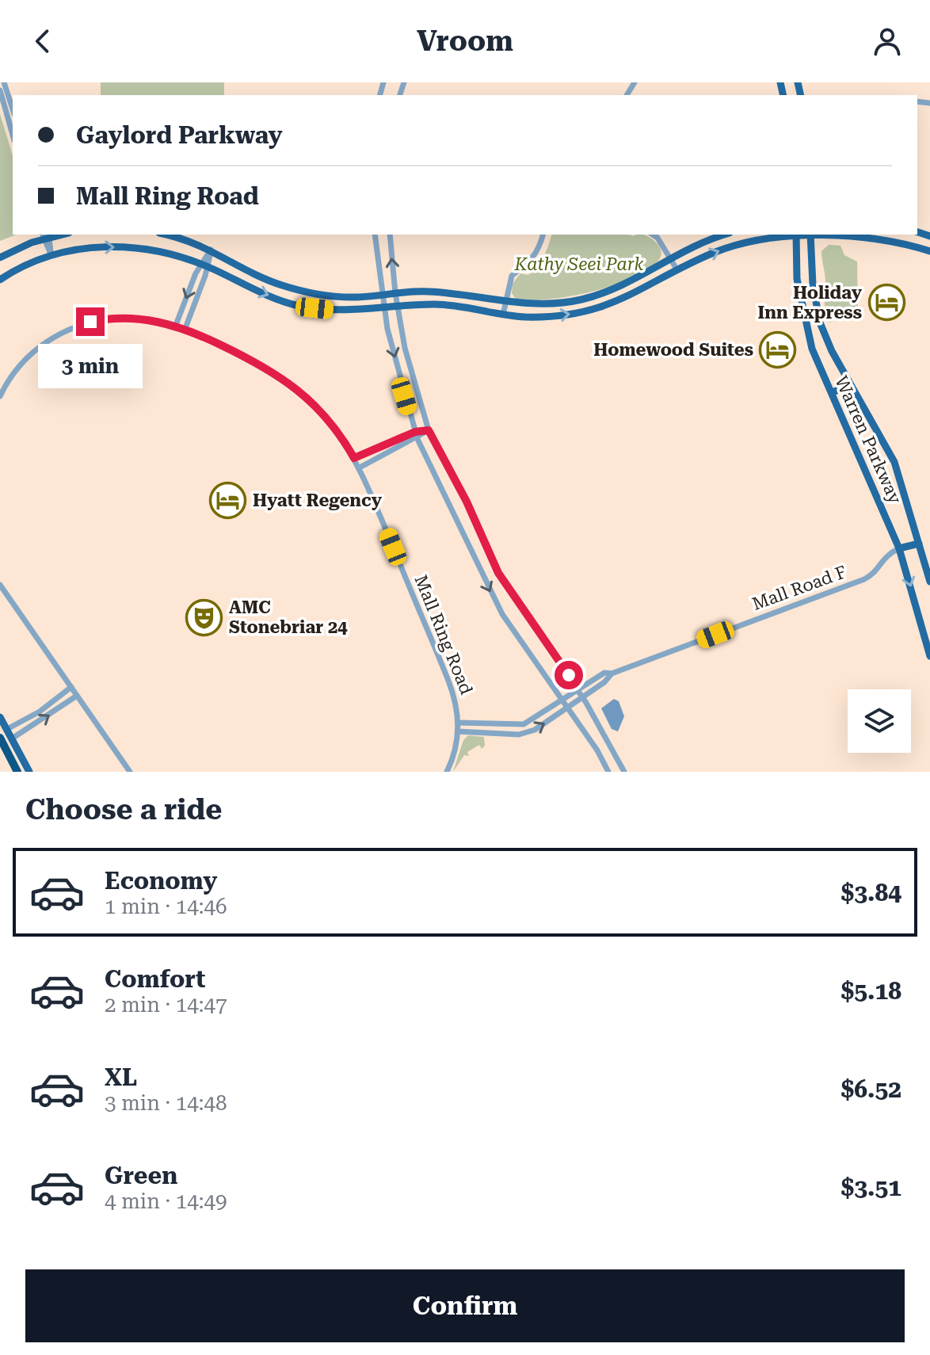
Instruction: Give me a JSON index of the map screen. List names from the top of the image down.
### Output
{
  "streets": {
    "main road": ["Warren Parkway"],
    "street": ["Mall Road F", "Mall Ring Road"]
  },
  "crossings": [
    ["Warren Parkway", "Mall Road F"],
    ["Mall Road F", "Mall Ring Road"]
  ],
  "parks": ["Kathy Seei Park"],
  "places": {
    "hotel": ["Holiday Inn Express", "Homewood Suites", "Hyatt Regency"],
    "theatre": ["AMC Stonebriar 24"]
  },
  "page": {
    "header": "Vroom",
    "banner": ["Gaylord Parkway", "Mall Ring Road"],
    "bubble": "3 min",
    "heading": "Choose a ride",
    "list": [
      {
        "name": "Economy",
        "note": "1 min · 14:46",
        "value": "$3.84"
      },
      {
        "name": "Comfort",
        "note": "2 min · 14:47",
        "value": "$5.18"
      },
      {
        "name": "XL",
        "note": "3 min · 14:48",
        "value": "$6.52"
      },
      {
        "name": "Green",
        "note": "4 min · 14:49",
        "value": "$3.51"
      }
    ],
    "buttons": "Confirm"
  }
}
